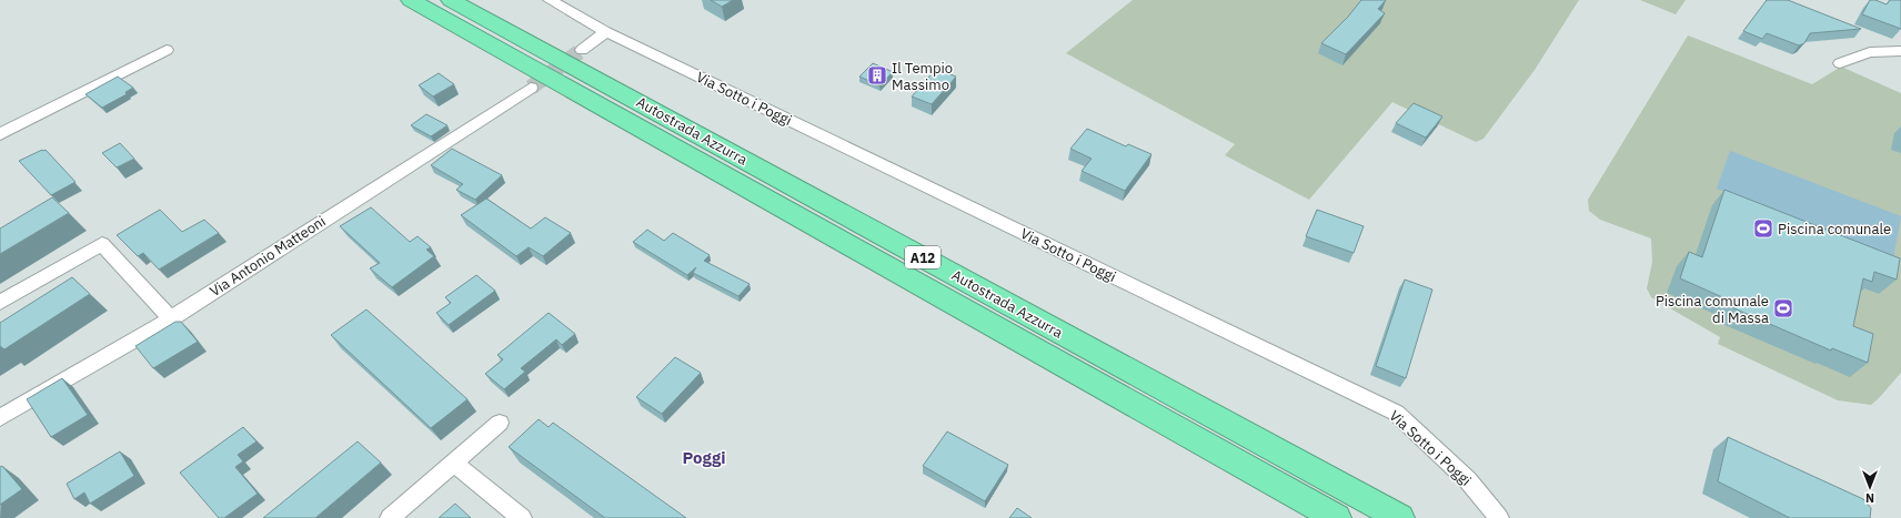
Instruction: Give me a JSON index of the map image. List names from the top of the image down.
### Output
{
  "streets": {
    "highway": ["Autostrada Azzurra", "A12"],
    "street": ["Via Sotto i Poggi", "Via Antonio Matteoni"]
  },
  "districts": ["Poggi"],
  "places": {
    "building": ["Il Tempio Massimo"],
    "sports": ["Piscina comunale", "Piscina comunale di Massa"]
  },
  "north": "bottom"
}
